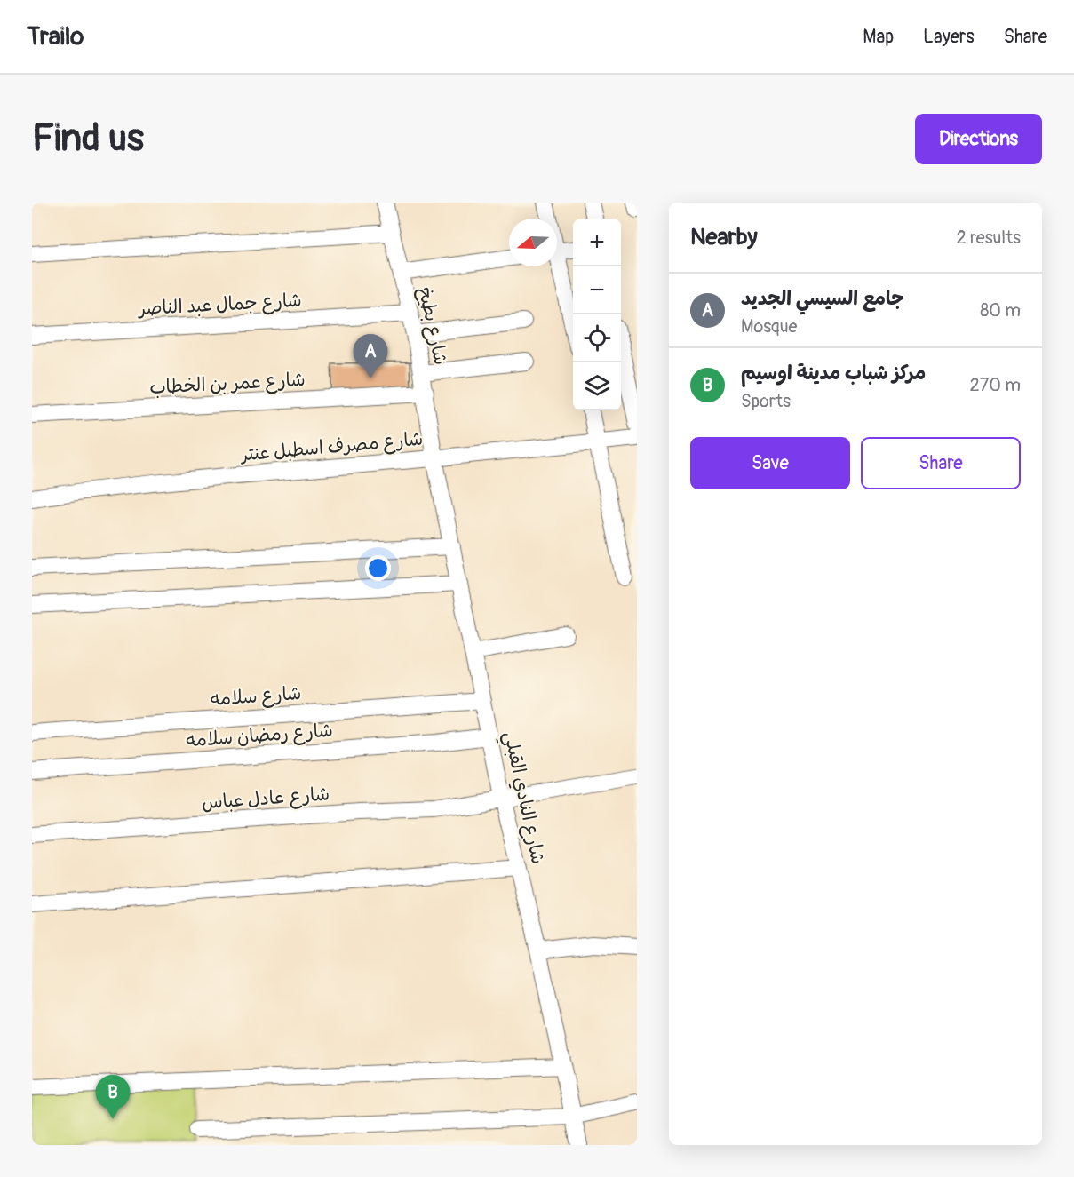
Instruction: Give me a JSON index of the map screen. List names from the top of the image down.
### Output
{
  "streets": {
    "street": [
      "شارع جمال عبد الناصر",
      "شارع بطيخ",
      "شارع عمر بن الخطاب",
      "شارع مصرف اسطبل عنتر",
      "شارع سلامه",
      "شارع رمضان سلامه",
      "شارع النادي القبلي",
      "شارع عادل عباس"
    ]
  },
  "crossings": [
    ["شارع جمال عبد الناصر", "شارع بطيخ"],
    ["شارع بطيخ", "شارع عمر بن الخطاب"],
    ["شارع بطيخ", "شارع مصرف اسطبل عنتر"],
    ["شارع بطيخ", "شارع النادي القبلي"],
    ["شارع مصرف اسطبل عنتر", "شارع النادي القبلي"],
    ["شارع سلامه", "شارع النادي القبلي"],
    ["شارع رمضان سلامه", "شارع النادي القبلي"],
    ["شارع النادي القبلي", "شارع عادل عباس"]
  ],
  "north": "left",
  "page": {
    "header": "Trailo",
    "nav": ["Map", "Layers", "Share"],
    "buttons": [
      "Directions",
      ["Save", "Share"]
    ],
    "title": "Find us",
    "heading": ["Nearby", "2 results"],
    "map_buttons": ["+", "−"],
    "list": [
      {
        "mark": "A",
        "name": "جامع السيسي الجديد",
        "note": "Mosque",
        "value": "80 m"
      },
      {
        "mark": "B",
        "name": "مركز شباب مدينة اوسيم",
        "note": "Sports",
        "value": "270 m"
      }
    ],
    "pins": ["A", "B"]
  }
}
